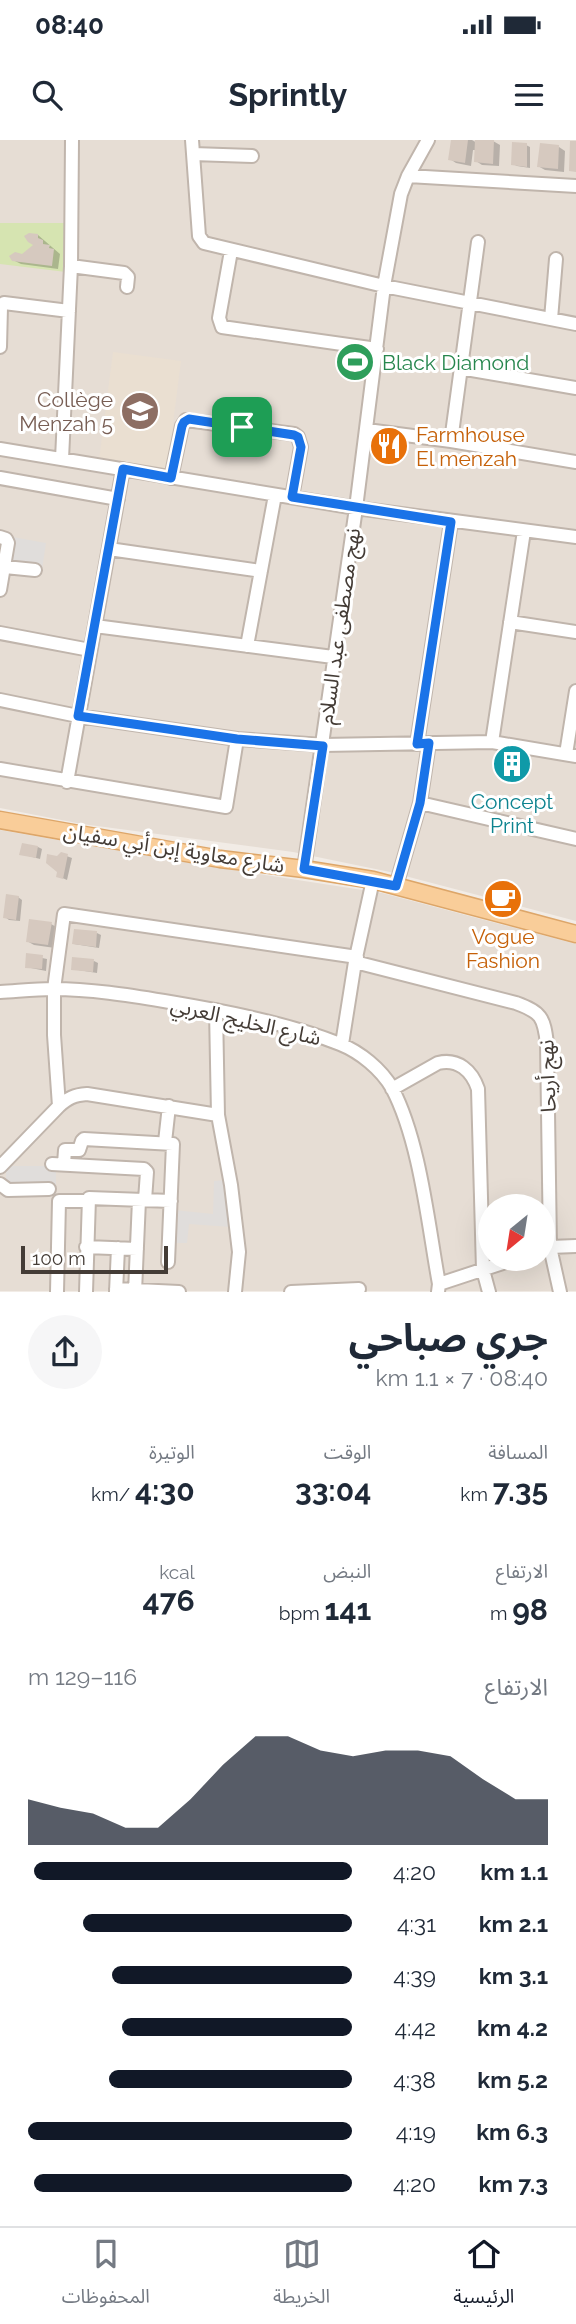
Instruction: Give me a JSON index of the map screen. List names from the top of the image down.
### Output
{
  "streets": {
    "main road": ["شارع معاوية إبن أبي سفيان"],
    "street": ["نهج مصطفى عبد السلام", "شارع الخليج العربي", "نهج أريحا"]
  },
  "crossings": [
    ["نهج مصطفى عبد السلام", "شارع معاوية إبن أبي سفيان"]
  ],
  "places": {
    "sports": ["Black Diamond"],
    "school or university": ["Collège Menzah 5"],
    "restaurant": ["Farmhouse El menzah"],
    "building": ["Concept Print"],
    "cafe": ["Vogue Fashion"]
  },
  "scale_bar": "100 m",
  "north": "bottom left",
  "page": {
    "status": "08:40",
    "header": "Sprintly",
    "scale": "100 m",
    "heading": ["جري صباحي", "08:40 · 7 × 1.1 km"],
    "stats": [
      ["المسافة", "7.35 km"],
      ["الوقت", "33:04"],
      ["الوتيرة", "4:30 /km"],
      ["الارتفاع", "98 m"],
      ["النبض", "141 bpm"],
      ["kcal", "476"]
    ],
    "chart": ["الارتفاع", "116–129 m"],
    "list": [
      {
        "name": "1.1 km",
        "note": "4:20"
      },
      {
        "name": "2.1 km",
        "note": "4:31"
      },
      {
        "name": "3.1 km",
        "note": "4:39"
      },
      {
        "name": "4.2 km",
        "note": "4:42"
      },
      {
        "name": "5.2 km",
        "note": "4:38"
      },
      {
        "name": "6.3 km",
        "note": "4:19"
      },
      {
        "name": "7.3 km",
        "note": "4:20"
      }
    ],
    "tabs": ["الرئيسية", "الخريطة", "المحفوظات"]
  }
}
